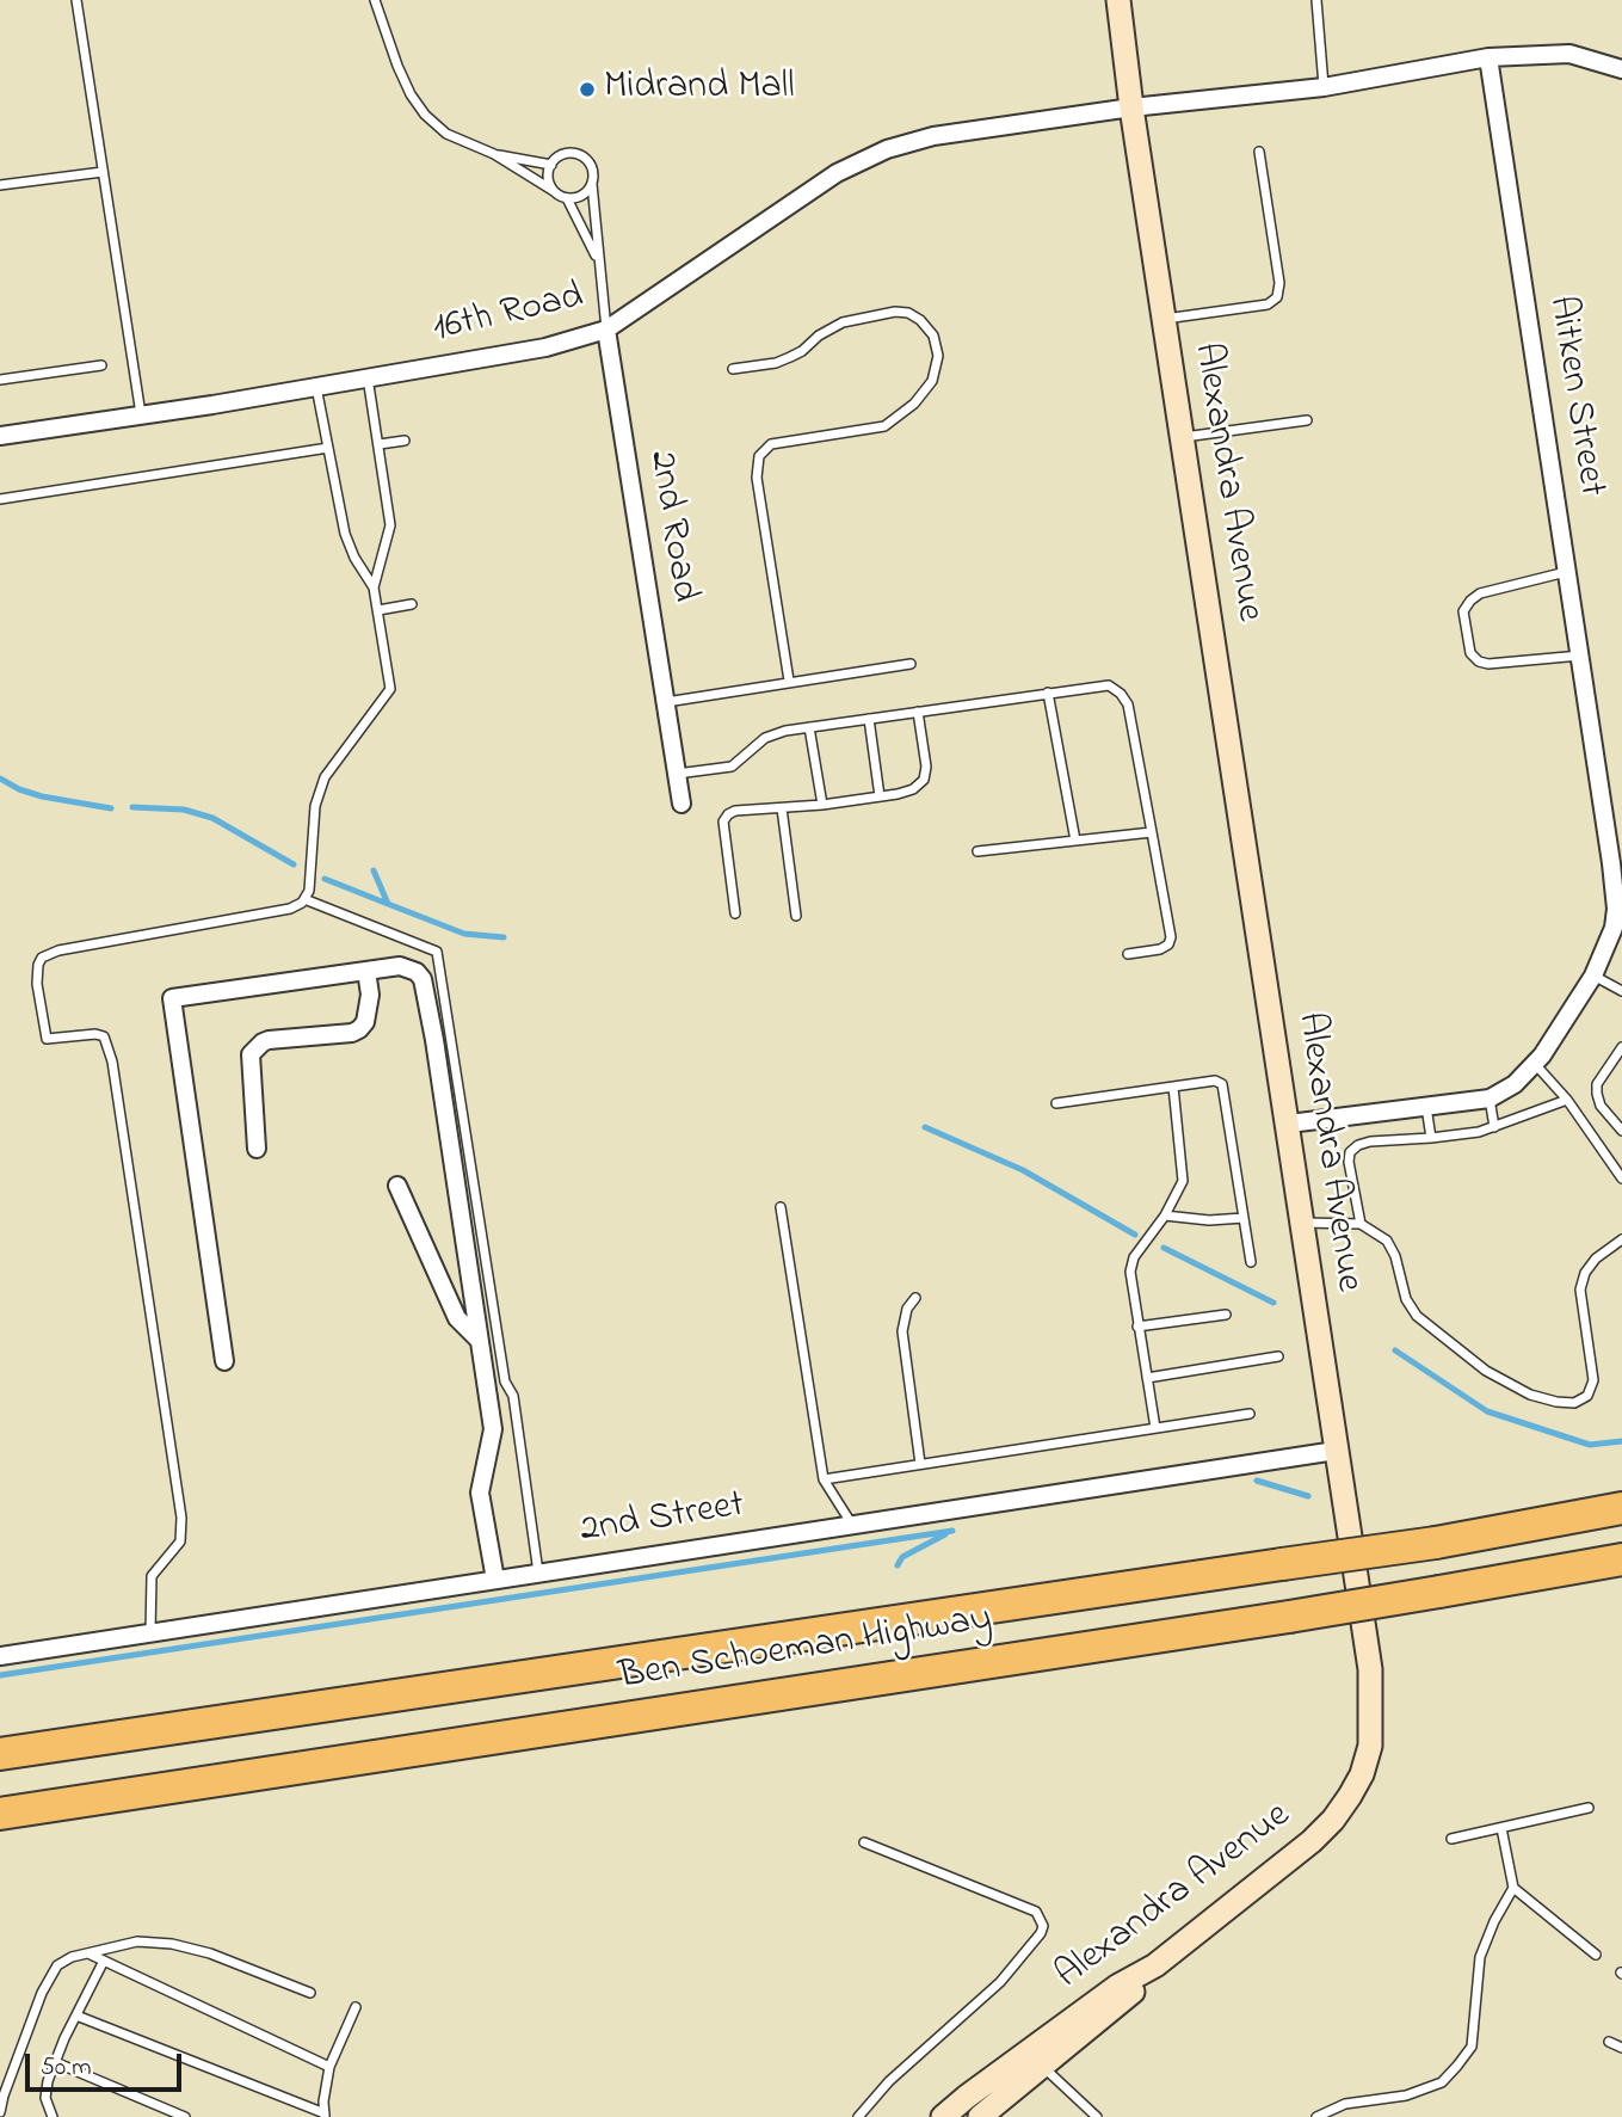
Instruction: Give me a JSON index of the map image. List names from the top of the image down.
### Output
{
  "streets": {
    "highway": ["Ben Schoeman Highway"],
    "main road": ["Alexandra Avenue"],
    "street": [
      "16th Road",
      "Aitken Street",
      "2nd Road",
      "2nd Street"
    ]
  },
  "crossings": [
    ["16th Road", "Aitken Street"],
    ["16th Road", "Alexandra Avenue"],
    ["16th Road", "2nd Road"],
    ["Aitken Street", "Alexandra Avenue"],
    ["Alexandra Avenue", "2nd Street"]
  ],
  "places": ["Midrand Mall"],
  "scale_bar": "50 m"
}
